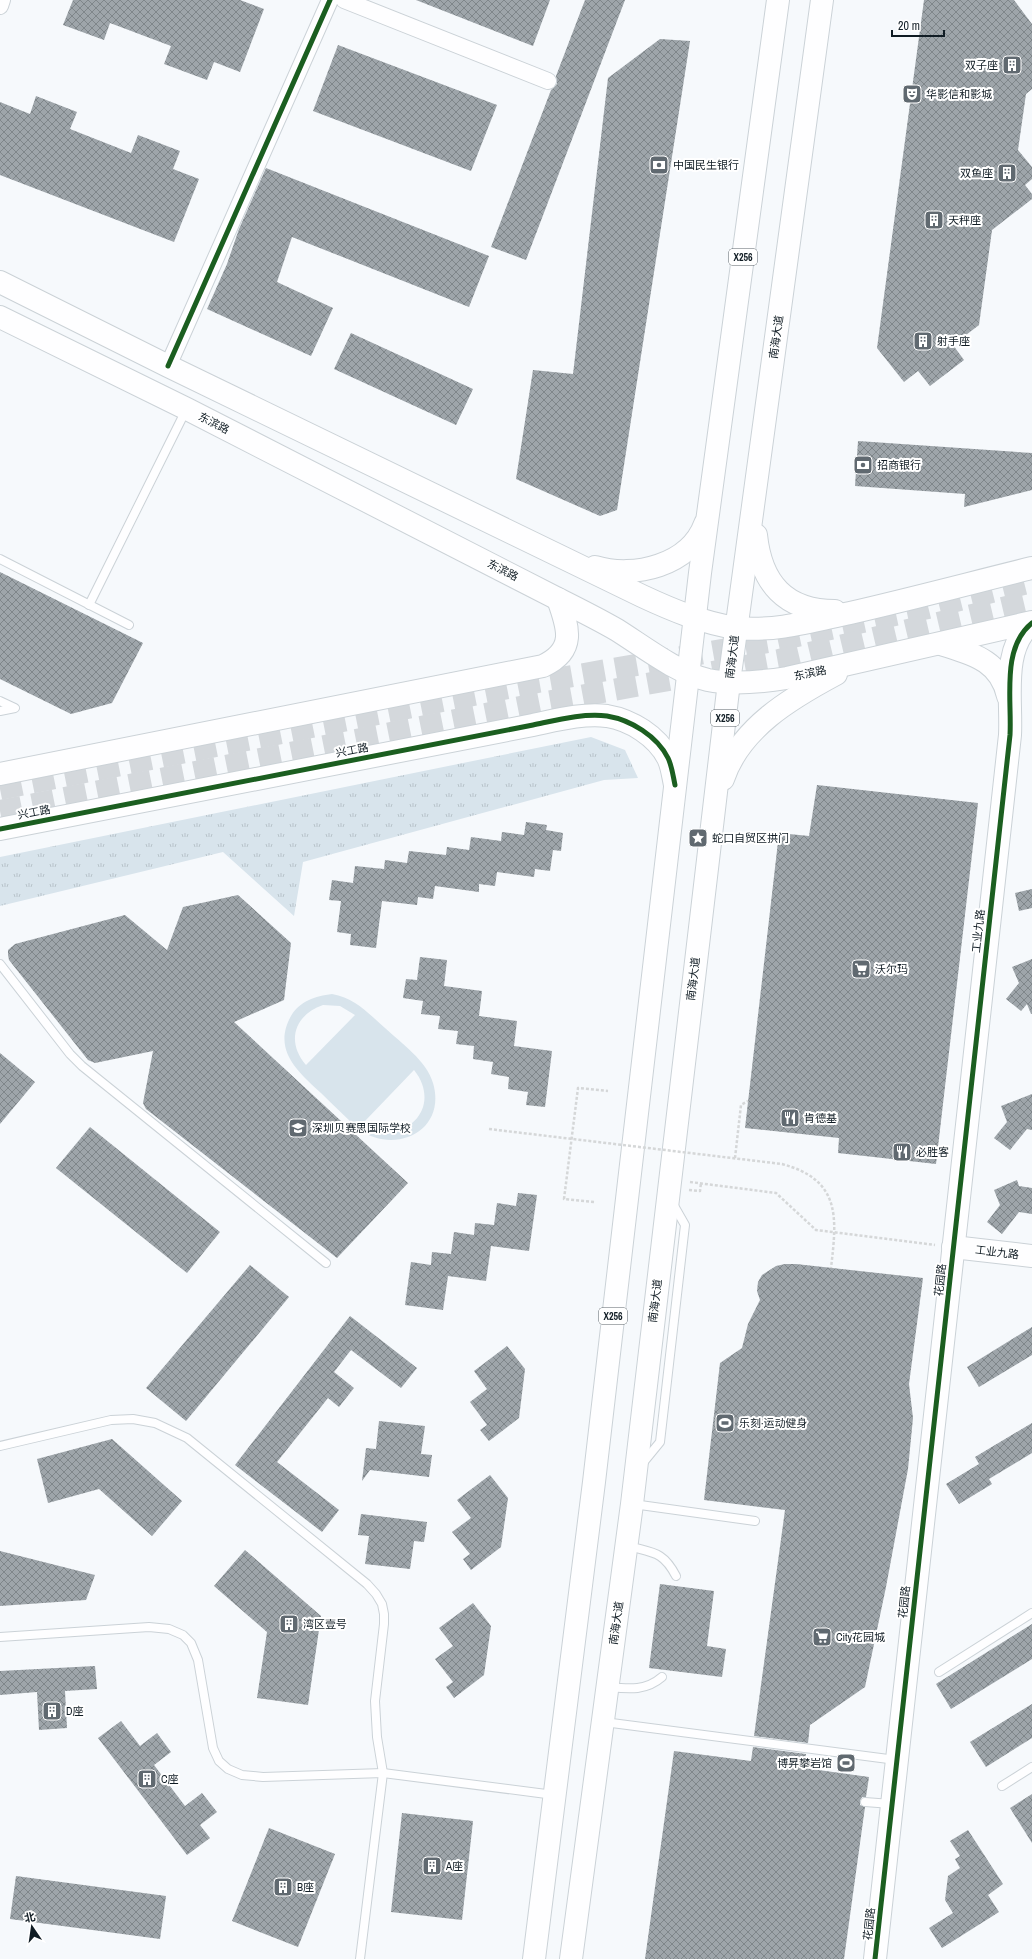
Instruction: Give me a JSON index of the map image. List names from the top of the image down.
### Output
{
  "streets": {
    "main road": [
      "X256",
      "南海大道",
      "东滨路",
      "兴工路",
      "工业九路",
      "花园路"
    ]
  },
  "crossings": [
    ["X256", "东滨路"],
    ["X256", "兴工路"],
    ["南海大道", "东滨路"],
    ["东滨路", "工业九路"],
    ["工业九路", "花园路"]
  ],
  "places": {
    "building": [
      "双子座",
      "双鱼座",
      "天秤座",
      "射手座",
      "湾区壹号",
      "D座",
      "C座",
      "A座",
      "B座"
    ],
    "theatre": ["华影信和影城"],
    "bank": ["中国民生银行", "招商银行"],
    "place": ["蛇口自贸区拱门"],
    "supermarket": ["沃尔玛", "City花园城"],
    "restaurant": ["肯德基", "必胜客"],
    "school or university": ["深圳贝赛思国际学校"],
    "sports": ["乐刻·运动健身", "博昇攀岩馆"]
  },
  "scale_bar": "20 m",
  "north": "top"
}
